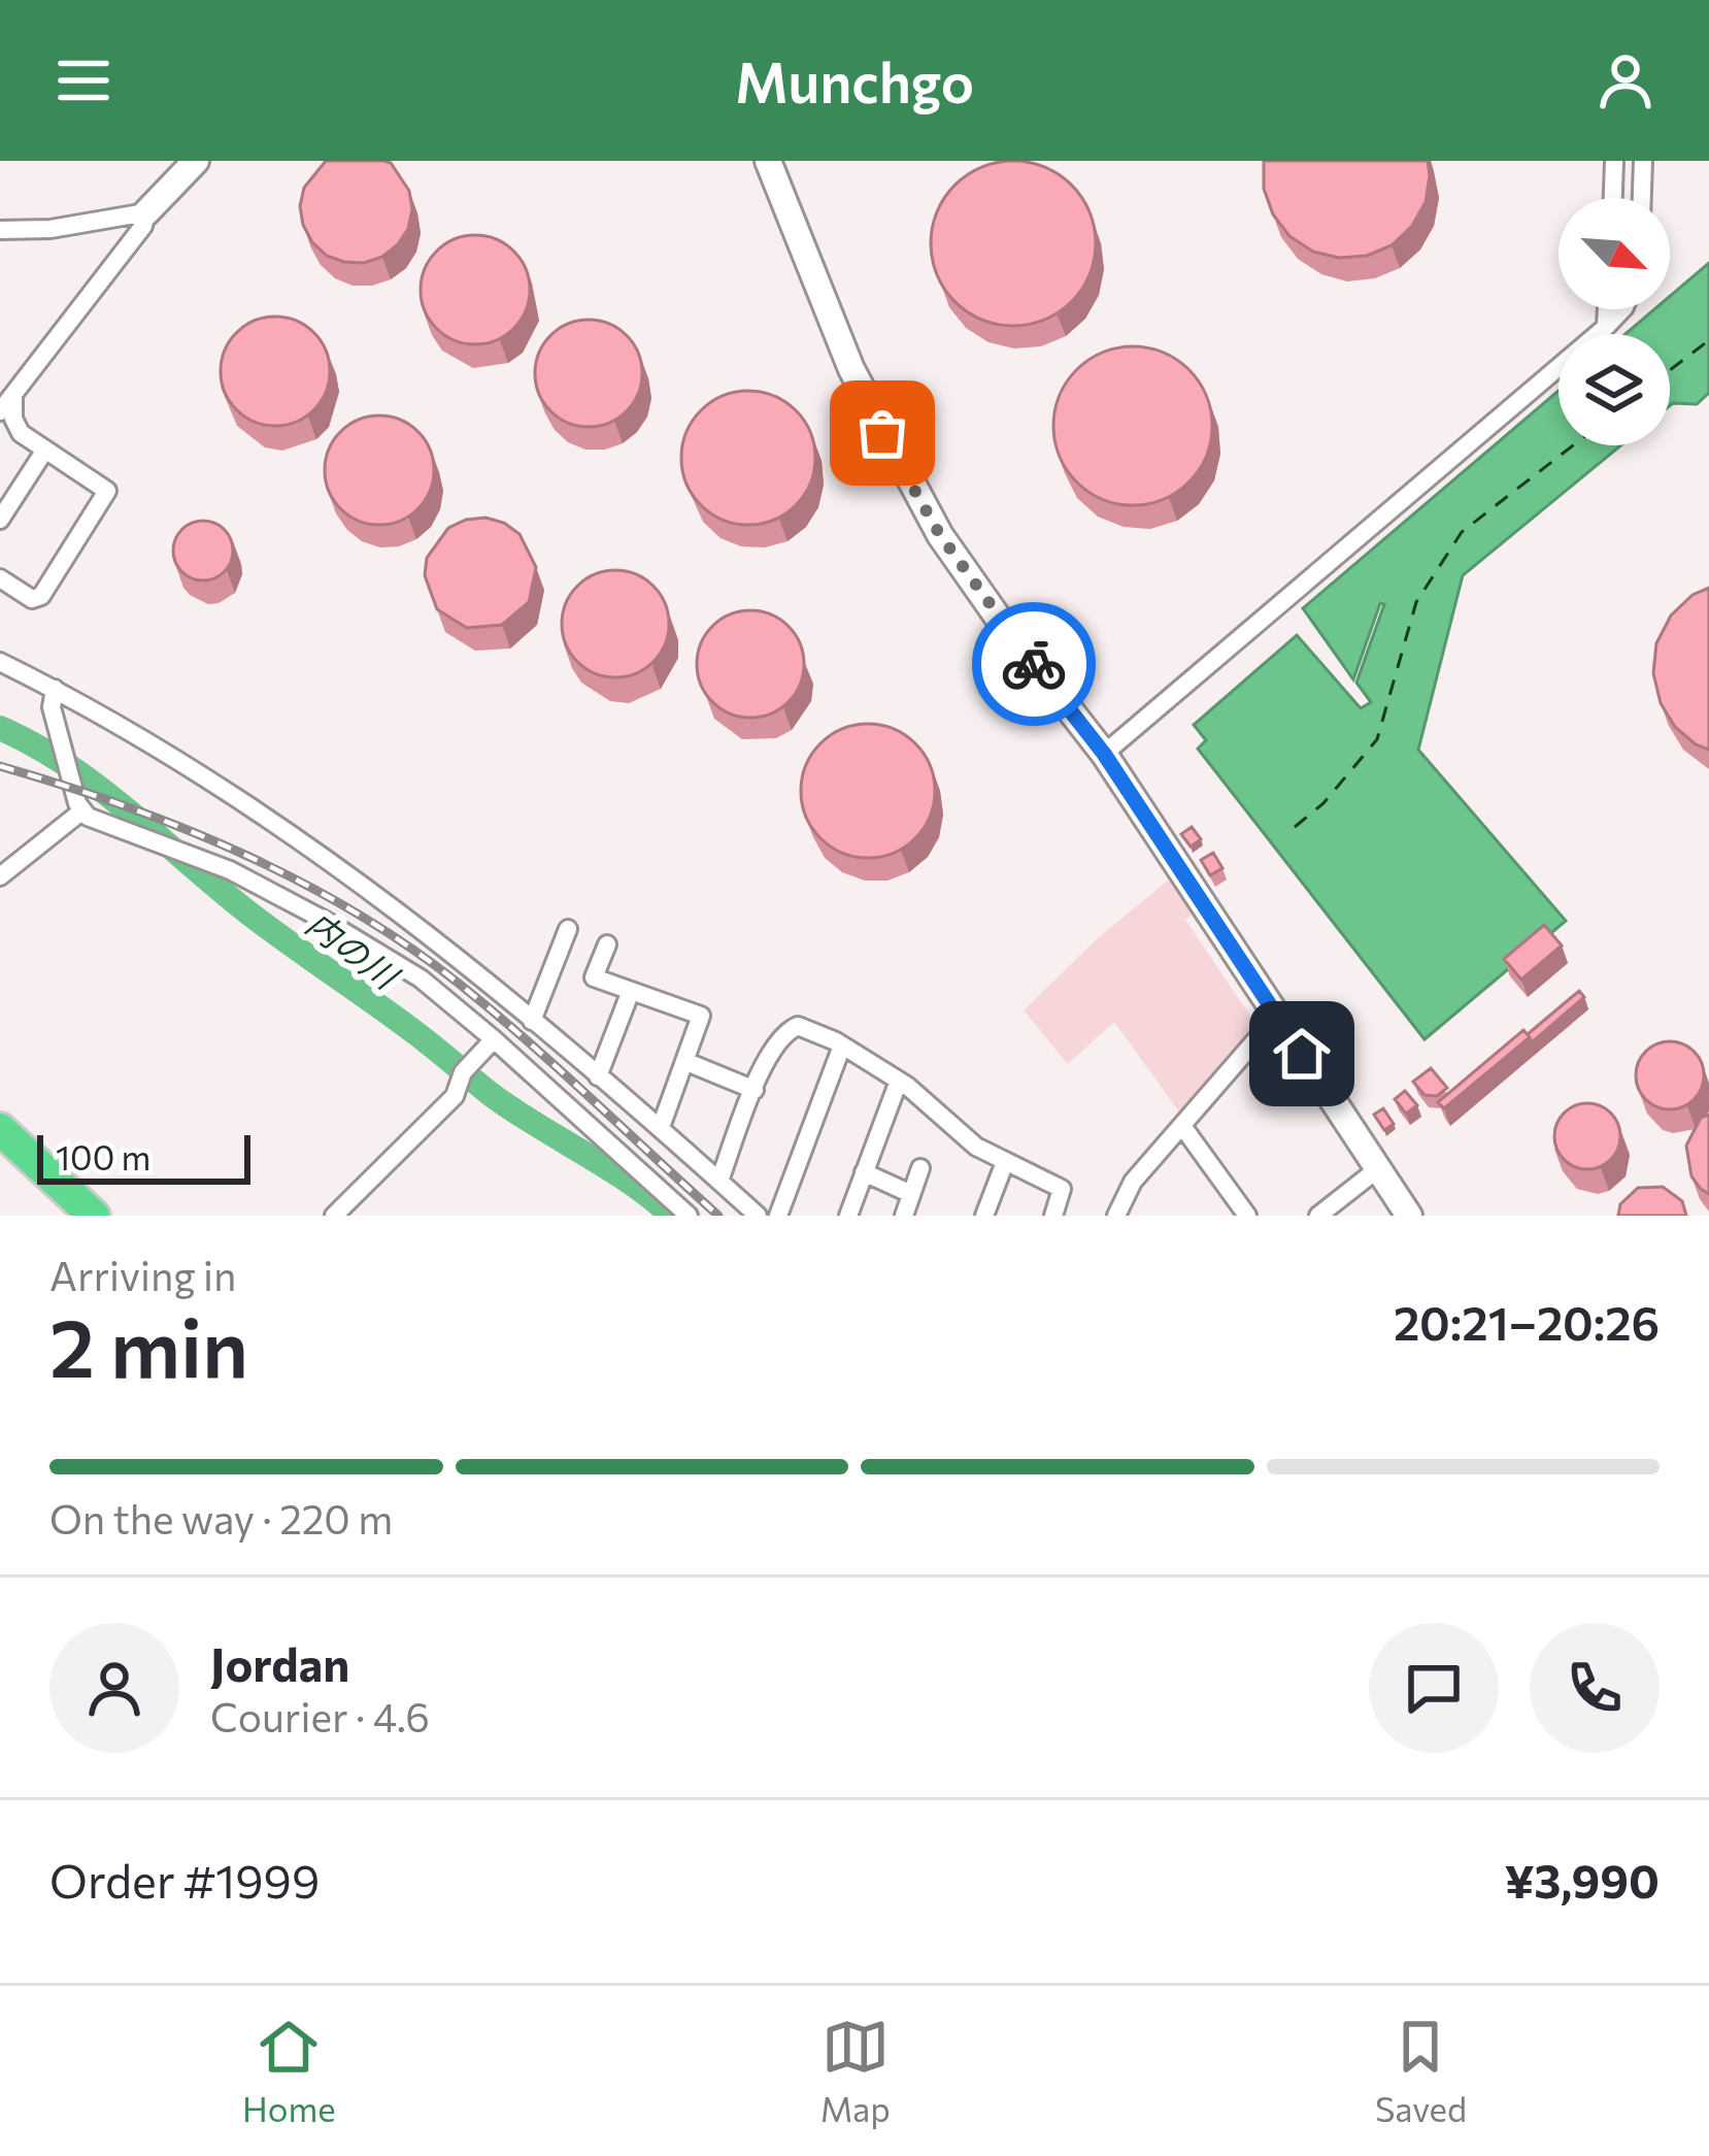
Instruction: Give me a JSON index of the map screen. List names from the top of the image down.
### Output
{
  "water": ["内の川"],
  "scale_bar": "100 m",
  "north": "bottom right",
  "page": {
    "header": "Munchgo",
    "scale": "100 m",
    "heading": ["2 min", "Arriving in", "20:21–20:26"],
    "panel": [
      "Jordan",
      "Courier · 4.6",
      "Order #1999",
      "¥3,990"
    ],
    "bar": "On the way · 220 m",
    "tabs": ["Home", "Map", "Saved"]
  }
}
